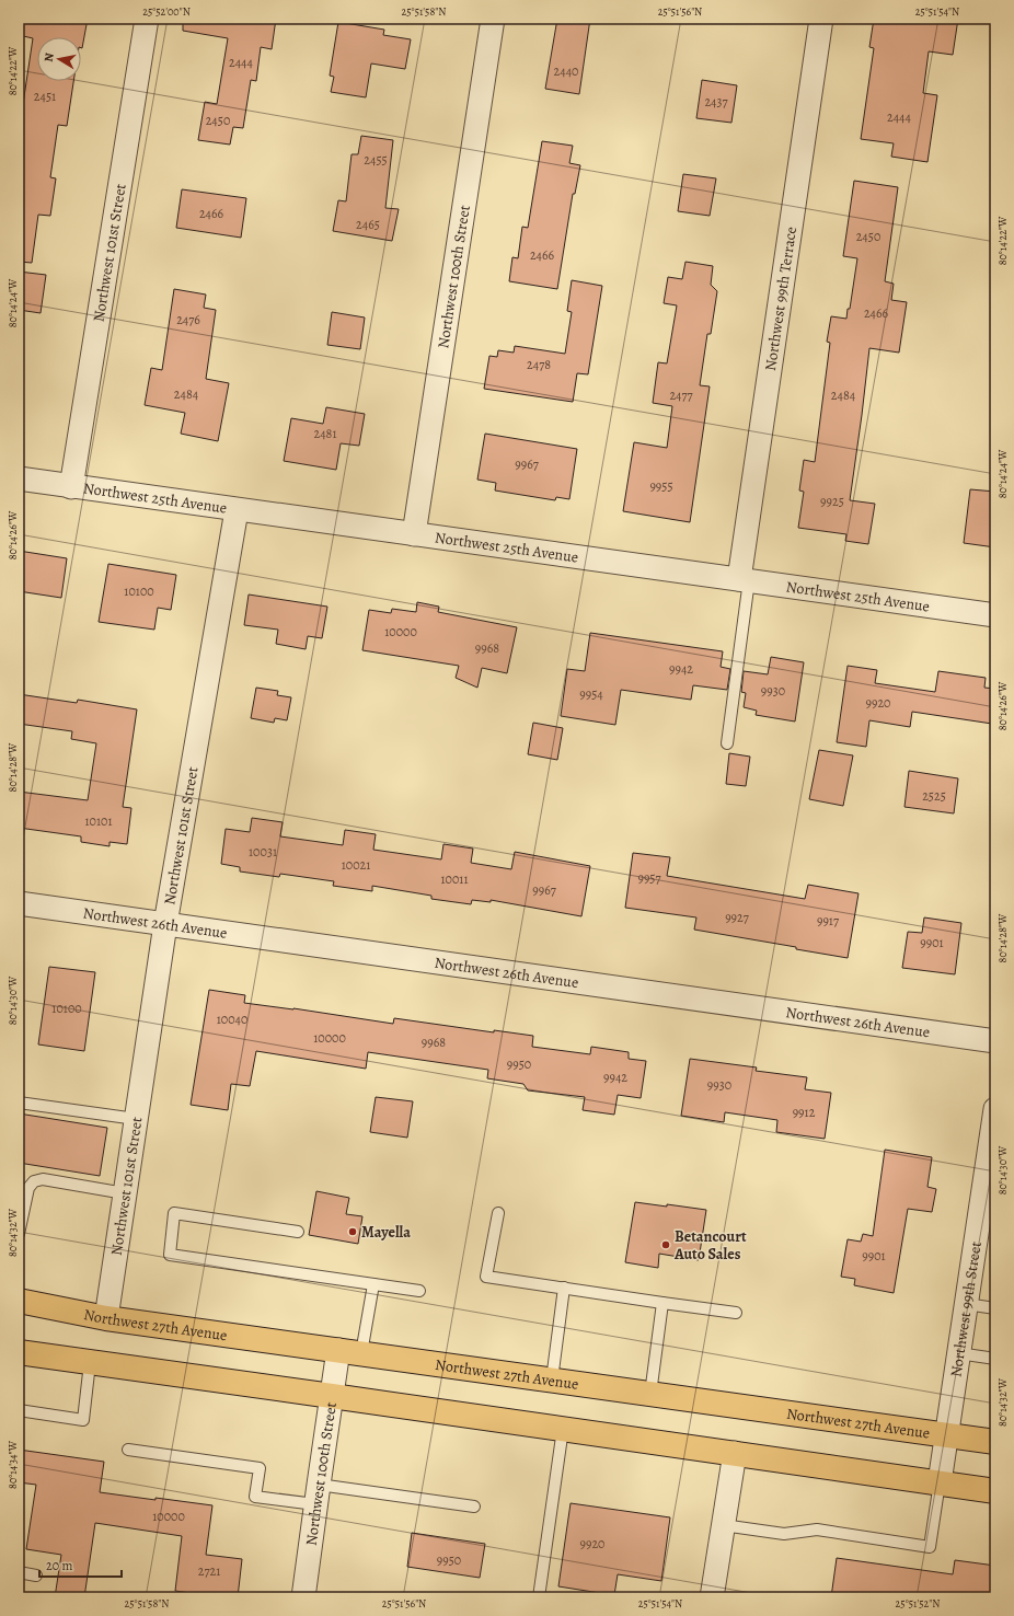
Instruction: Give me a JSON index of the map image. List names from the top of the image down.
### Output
{
  "streets": {
    "main road": ["Northwest 27th Avenue"],
    "street": [
      "Northwest 101st Street",
      "Northwest 100th Street",
      "Northwest 99th Terrace",
      "Northwest 25th Avenue",
      "Northwest 26th Avenue",
      "Northwest 99th Street"
    ]
  },
  "crossings": [
    ["Northwest 101st Street", "Northwest 25th Avenue"],
    ["Northwest 101st Street", "Northwest 26th Avenue"],
    ["Northwest 101st Street", "Northwest 27th Avenue"],
    ["Northwest 100th Street", "Northwest 25th Avenue"],
    ["Northwest 100th Street", "Northwest 27th Avenue"],
    ["Northwest 99th Terrace", "Northwest 25th Avenue"],
    ["Northwest 99th Street", "Northwest 27th Avenue"]
  ],
  "places": ["Mayella", "Betancourt Auto Sales"],
  "house_numbers": [
    "2444",
    "2440",
    "2451",
    "2437",
    "2444",
    "2450",
    "2455",
    "2466",
    "2465",
    "2450",
    "2466",
    "2466",
    "2476",
    "2478",
    "2484",
    "2477",
    "2484",
    "2481",
    "9967",
    "9955",
    "9925",
    "10100",
    "10000",
    "9968",
    "9942",
    "9930",
    "9954",
    "9920",
    "2525",
    "10101",
    "10031",
    "10021",
    "9957",
    "10011",
    "9967",
    "9927",
    "9917",
    "9901",
    "10100",
    "10040",
    "10000",
    "9968",
    "9950",
    "9942",
    "9930",
    "9912",
    "9901",
    "10000",
    "9920",
    "9950",
    "2721"
  ],
  "scale_bar": "20 m",
  "north": "left",
  "coordinates": [
    "25°52'00\"N",
    "25°51'58\"N",
    "25°51'56\"N",
    "25°51'54\"N",
    "80°14'22\"W",
    "80°14'24\"W",
    "80°14'26\"W",
    "80°14'28\"W",
    "80°14'30\"W",
    "80°14'32\"W",
    "80°14'34\"W",
    "25°51'52\"N"
  ]
}
